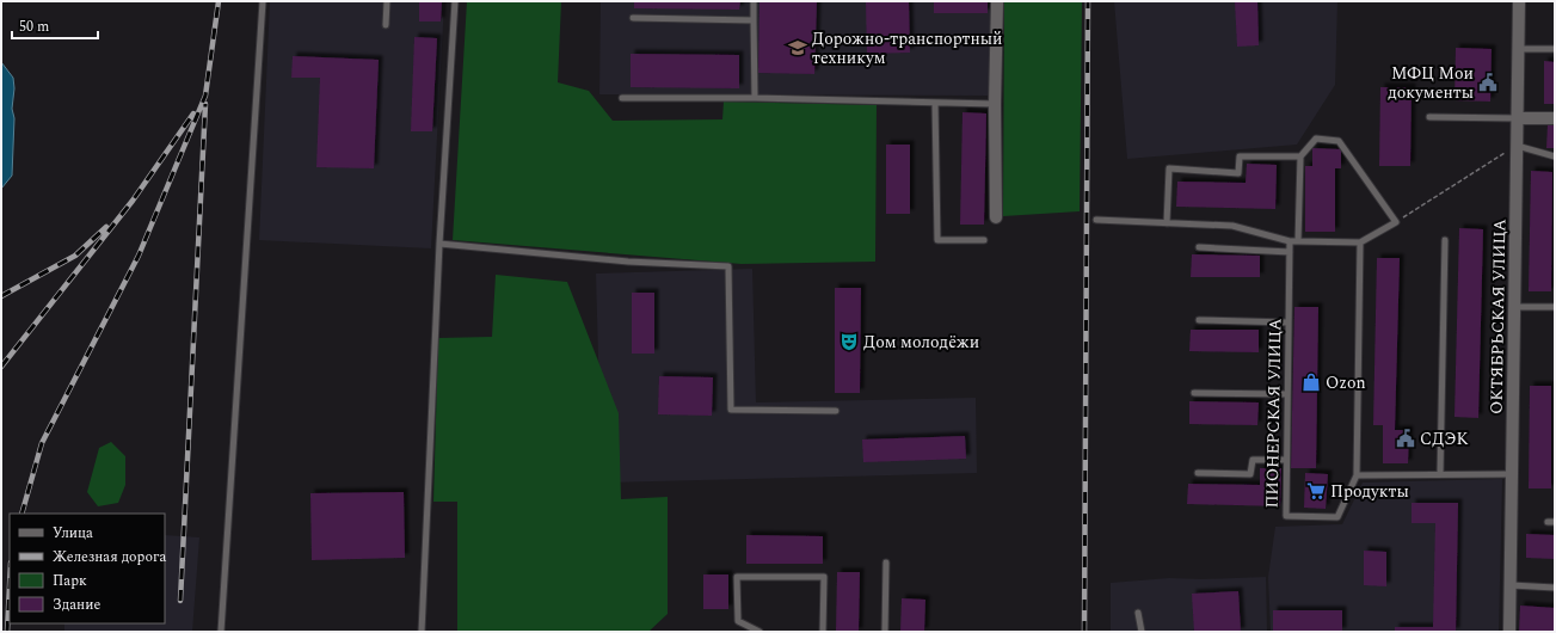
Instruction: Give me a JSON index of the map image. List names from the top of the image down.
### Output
{
  "streets": {
    "street": ["ОКТЯБРЬСКАЯ УЛИЦА"],
    "lane": ["ПИОНЕРСКАЯ УЛИЦА"]
  },
  "places": {
    "school or university": ["Дорожно-транспортный техникум"],
    "public building": ["МФЦ Мои документы", "СДЭК"],
    "theatre": ["Дом молодёжи"],
    "shop": ["Ozon"],
    "supermarket": ["Продукты"]
  },
  "legend": [
    "Улица",
    "Железная дорога",
    "Парк",
    "Здание"
  ],
  "scale_bar": "50 m"
}
